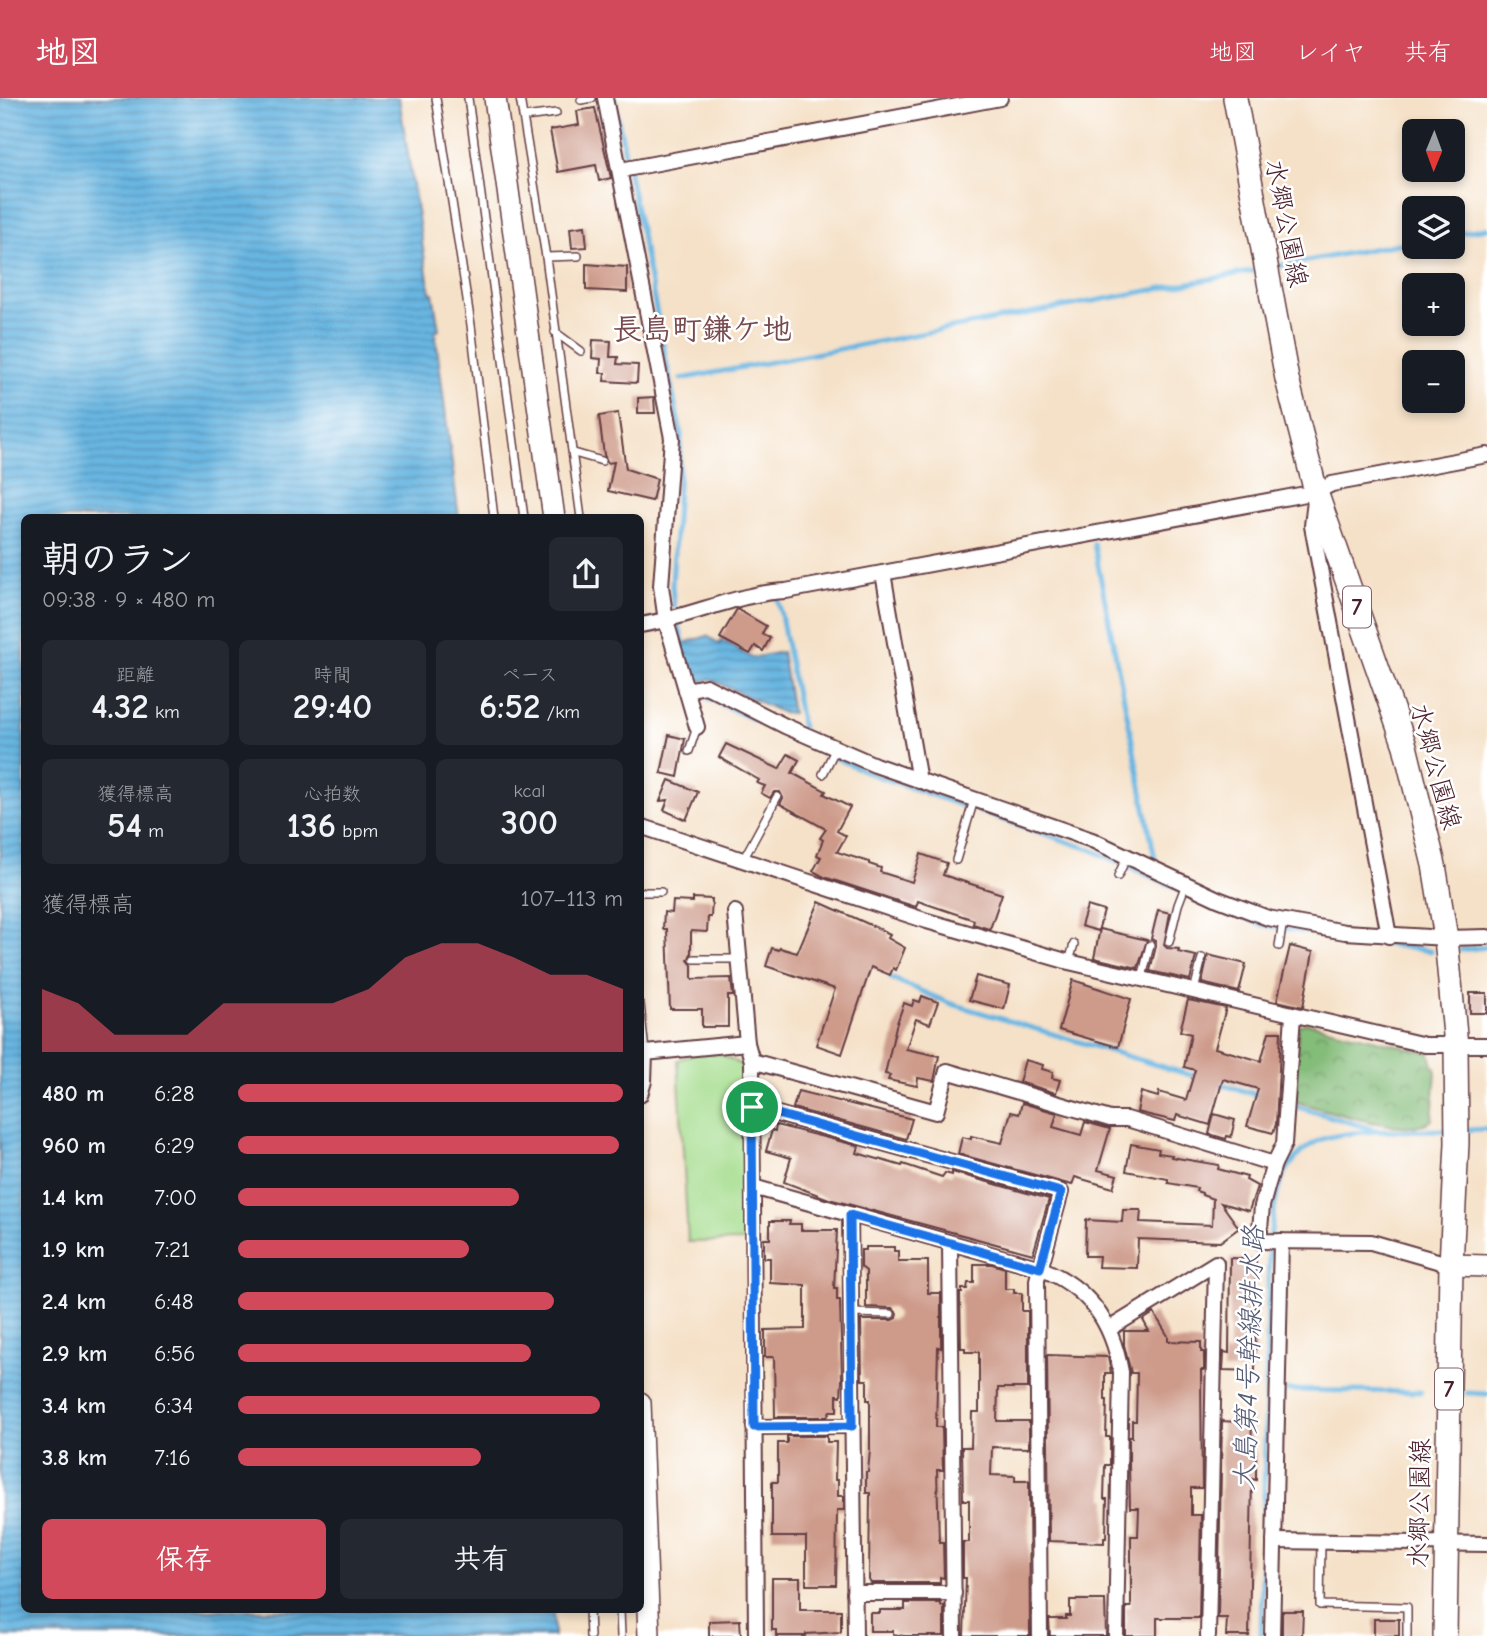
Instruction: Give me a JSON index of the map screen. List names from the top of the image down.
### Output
{
  "streets": {
    "main road": ["水郷公園線", "7"]
  },
  "districts": ["長島町鎌ケ地"],
  "water": ["大島第4号幹線排水路"],
  "north": "bottom",
  "page": {
    "header": "地図",
    "nav": ["地図", "レイヤ", "共有"],
    "map_buttons": ["+", "−"],
    "heading": ["朝のラン", "09:38 · 9 × 480 m"],
    "stats": [
      ["距離", "4.32 km"],
      ["時間", "29:40"],
      ["ペース", "6:52 /km"],
      ["獲得標高", "54 m"],
      ["心拍数", "136 bpm"],
      ["kcal", "300"]
    ],
    "chart": ["獲得標高", "107–113 m"],
    "list": [
      {
        "name": "480 m",
        "note": "6:28"
      },
      {
        "name": "960 m",
        "note": "6:29"
      },
      {
        "name": "1.4 km",
        "note": "7:00"
      },
      {
        "name": "1.9 km",
        "note": "7:21"
      },
      {
        "name": "2.4 km",
        "note": "6:48"
      },
      {
        "name": "2.9 km",
        "note": "6:56"
      },
      {
        "name": "3.4 km",
        "note": "6:34"
      },
      {
        "name": "3.8 km",
        "note": "7:16"
      }
    ],
    "buttons": ["保存", "共有"]
  }
}
